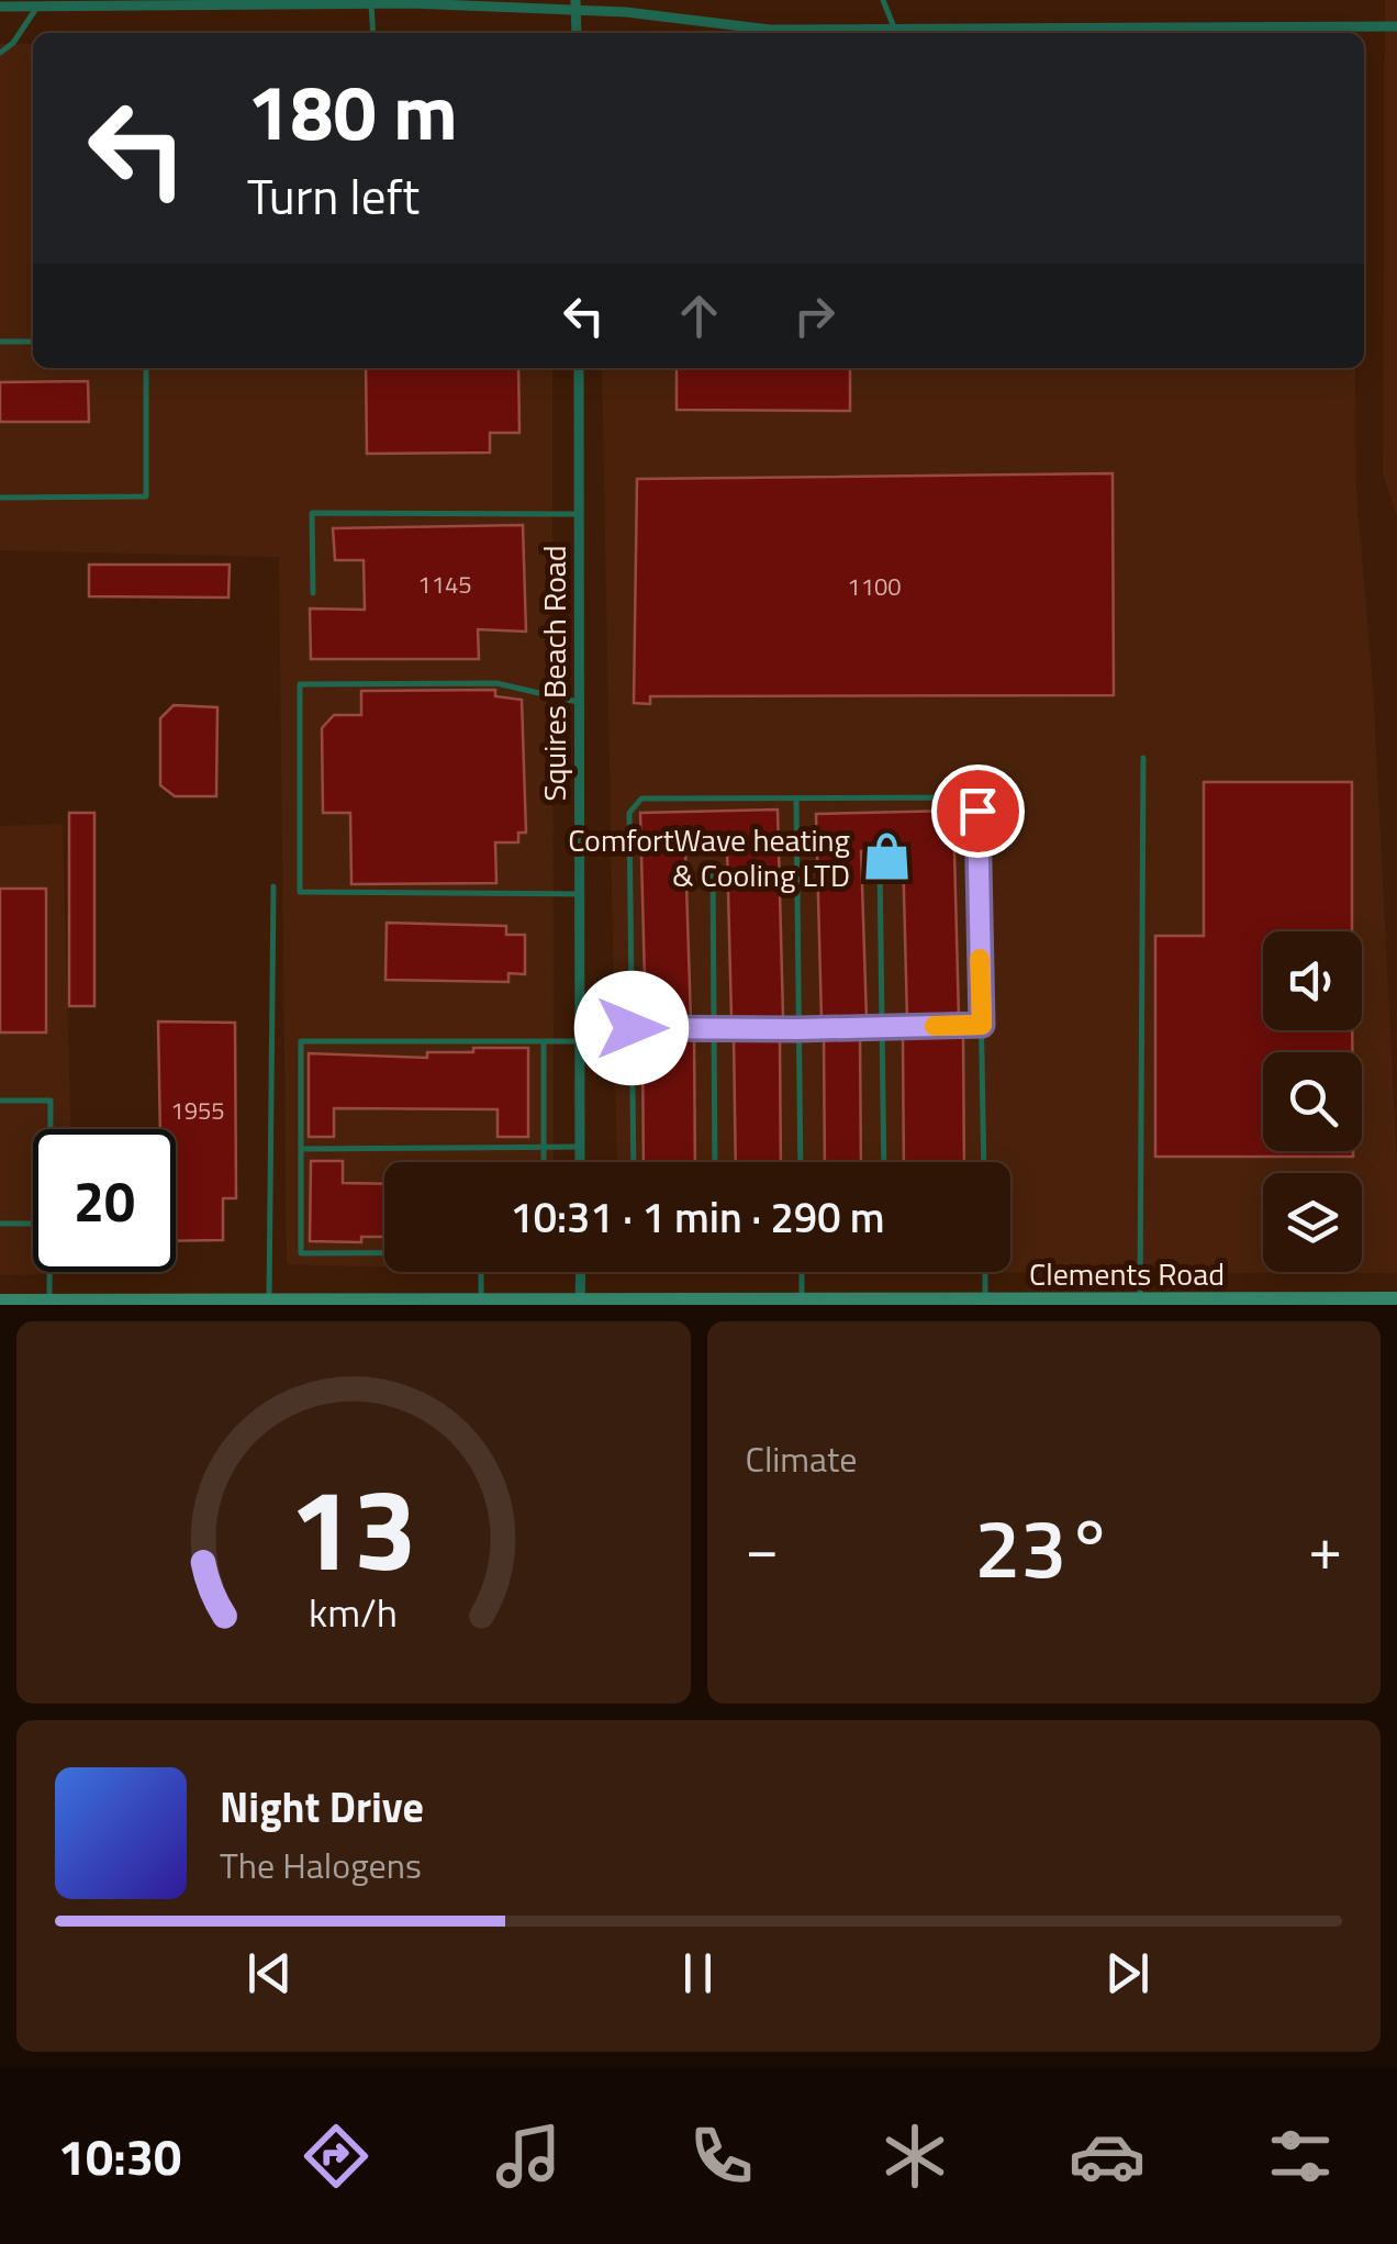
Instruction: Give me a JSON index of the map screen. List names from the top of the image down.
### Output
{
  "streets": {
    "street": ["Squires Beach Road", "Clements Road"]
  },
  "places": {
    "shop": ["ComfortWave heating & Cooling LTD"]
  },
  "house_numbers": ["1145", "1100", "1955"],
  "page": {
    "turn": ["180 m", "Turn left"],
    "limit": "20",
    "trip": "10:31 · 1 min · 290 m",
    "tile": "Climate",
    "heat": ["−", "23°", "+"],
    "song": ["Night Drive", "The Halogens"],
    "tabs": "10:30",
    "gauge": ["13", "km/h"]
  }
}
